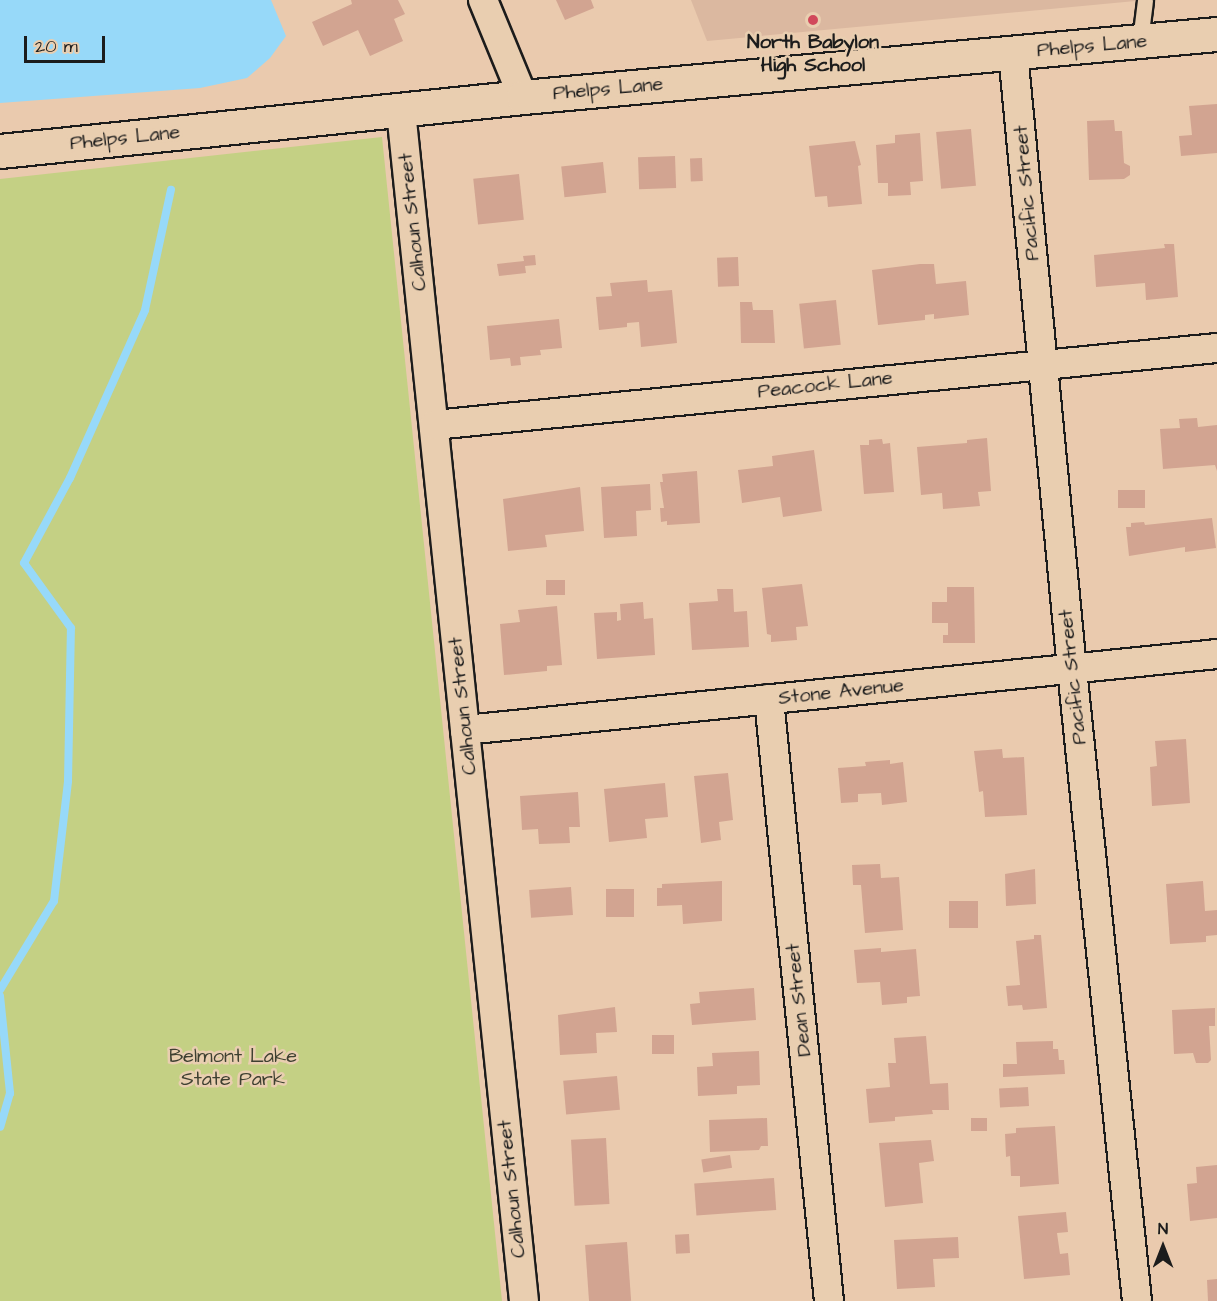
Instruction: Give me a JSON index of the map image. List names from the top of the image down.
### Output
{
  "streets": {
    "street": [
      "Phelps Lane",
      "Pacific Street",
      "Calhoun Street",
      "Peacock Lane",
      "Stone Avenue",
      "Dean Street"
    ]
  },
  "crossings": [
    ["Phelps Lane", "Pacific Street"],
    ["Phelps Lane", "Calhoun Street"],
    ["Pacific Street", "Peacock Lane"],
    ["Pacific Street", "Stone Avenue"],
    ["Calhoun Street", "Peacock Lane"],
    ["Calhoun Street", "Stone Avenue"],
    ["Stone Avenue", "Dean Street"]
  ],
  "parks": ["Belmont Lake State Park"],
  "places": ["North Babylon High School"],
  "scale_bar": "20 m",
  "north": "top"
}
